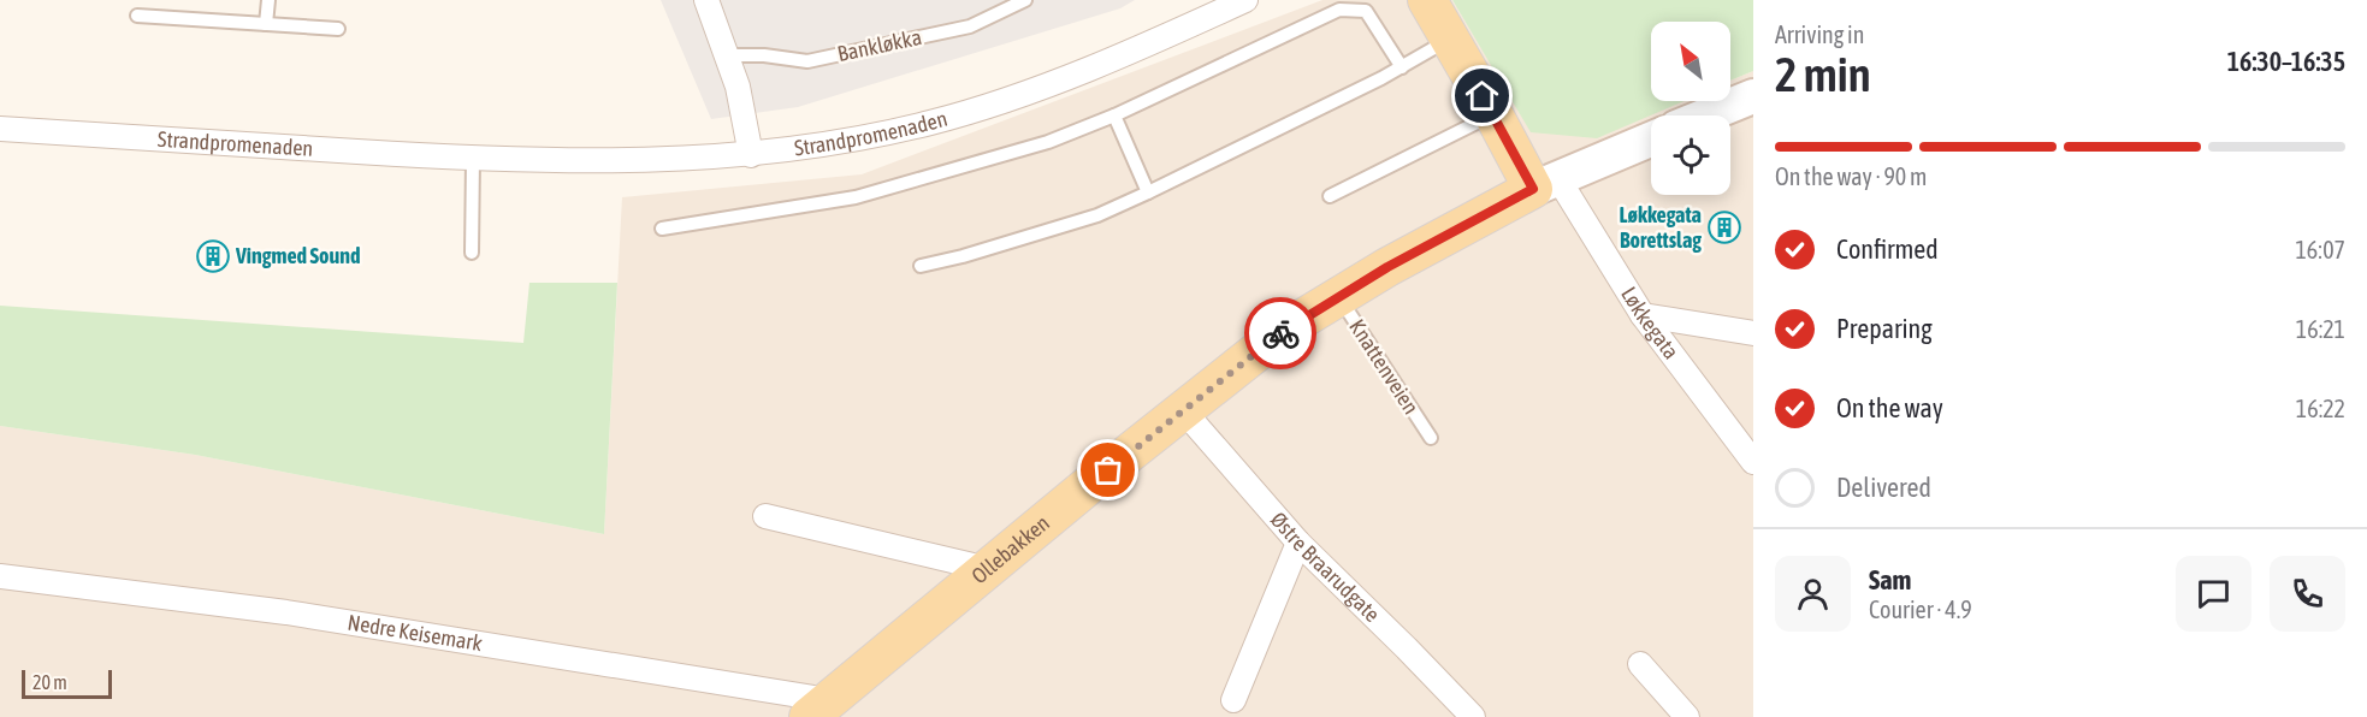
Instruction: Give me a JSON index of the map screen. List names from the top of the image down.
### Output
{
  "streets": {
    "main road": ["Løkkegata", "Ollebakken"],
    "street": ["Strandpromenaden", "Østre Braarudgate", "Nedre Keisemark"],
    "lane": ["Bankløkka", "Knattenveien"]
  },
  "crossings": [
    ["Løkkegata", "Ollebakken"],
    ["Knattenveien", "Ollebakken"],
    ["Ollebakken", "Østre Braarudgate"],
    ["Ollebakken", "Nedre Keisemark"]
  ],
  "places": {
    "building": ["Løkkegata Borettslag", "Vingmed Sound"]
  },
  "scale_bar": "20 m",
  "north": "top left",
  "page": {
    "heading": ["2 min", "Arriving in", "16:30–16:35"],
    "panel": ["Sam", "Courier · 4.9"],
    "bar": "On the way · 90 m",
    "list": [
      ["Confirmed", "16:07"],
      ["Preparing", "16:21"],
      ["On the way", "16:22"],
      "Delivered"
    ],
    "scale": "20 m"
  }
}
